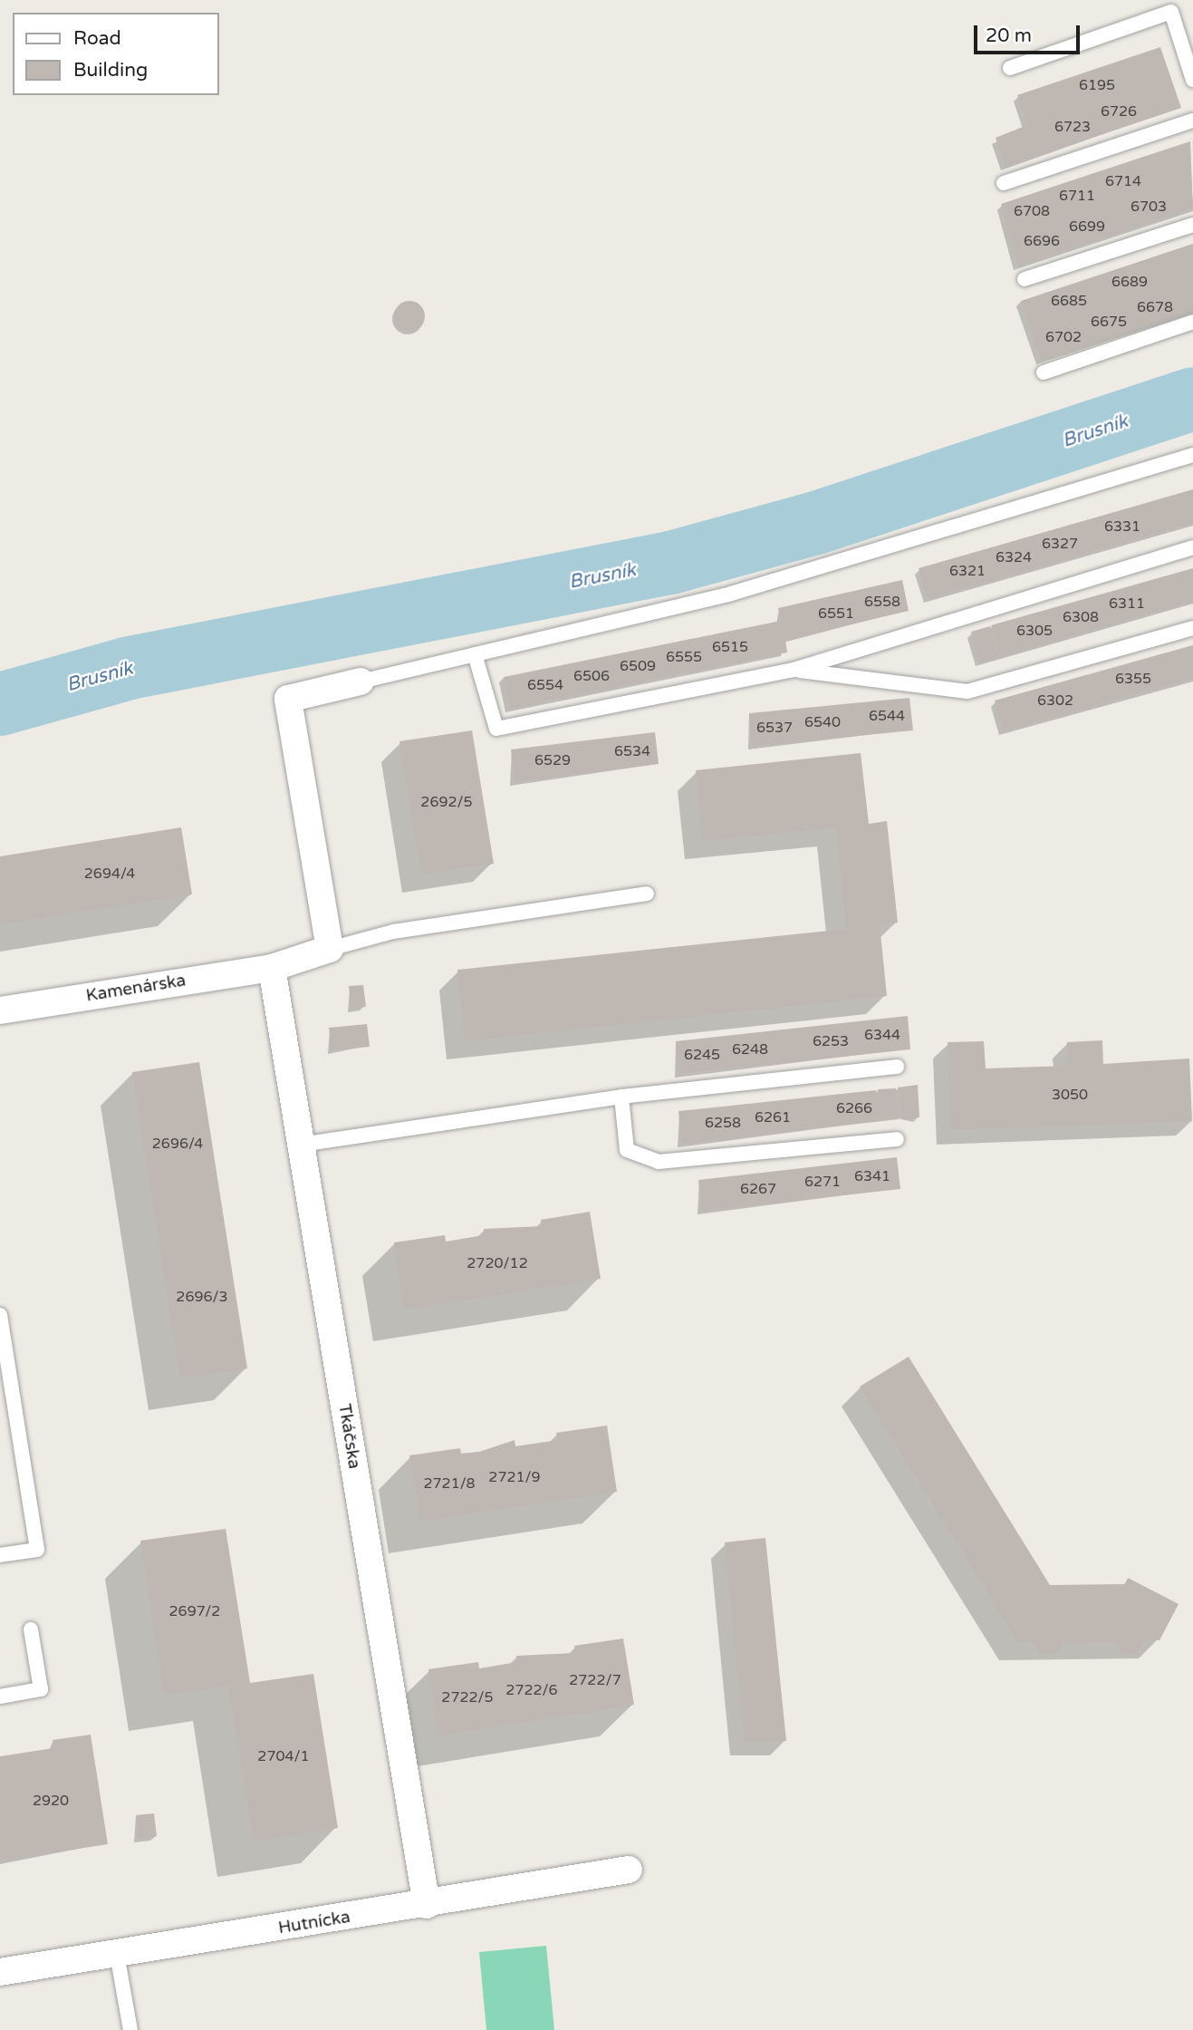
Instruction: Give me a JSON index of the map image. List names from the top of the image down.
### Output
{
  "streets": {
    "street": ["Kamenárska", "Tkáčska", "Hutnícka"]
  },
  "crossings": [
    ["Kamenárska", "Tkáčska"],
    ["Tkáčska", "Hutnícka"]
  ],
  "water": ["Brusník"],
  "house_numbers": [
    "6195",
    "6726",
    "6723",
    "6714",
    "6711",
    "6703",
    "6708",
    "6699",
    "6696",
    "6689",
    "6685",
    "6678",
    "6675",
    "6702",
    "6331",
    "6327",
    "6324",
    "6321",
    "6558",
    "6311",
    "6551",
    "6308",
    "6305",
    "6515",
    "6555",
    "6509",
    "6506",
    "6355",
    "6554",
    "6302",
    "6544",
    "6540",
    "6537",
    "6534",
    "6529",
    "2692/5",
    "2694/4",
    "6344",
    "6253",
    "6248",
    "6245",
    "3050",
    "6266",
    "6261",
    "6258",
    "2696/4",
    "6341",
    "6271",
    "6267",
    "2720/12",
    "2696/3",
    "2721/9",
    "2721/8",
    "2697/2",
    "2722/7",
    "2722/6",
    "2722/5",
    "2704/1",
    "2920"
  ],
  "legend": ["Road", "Building"],
  "scale_bar": "20 m"
}
